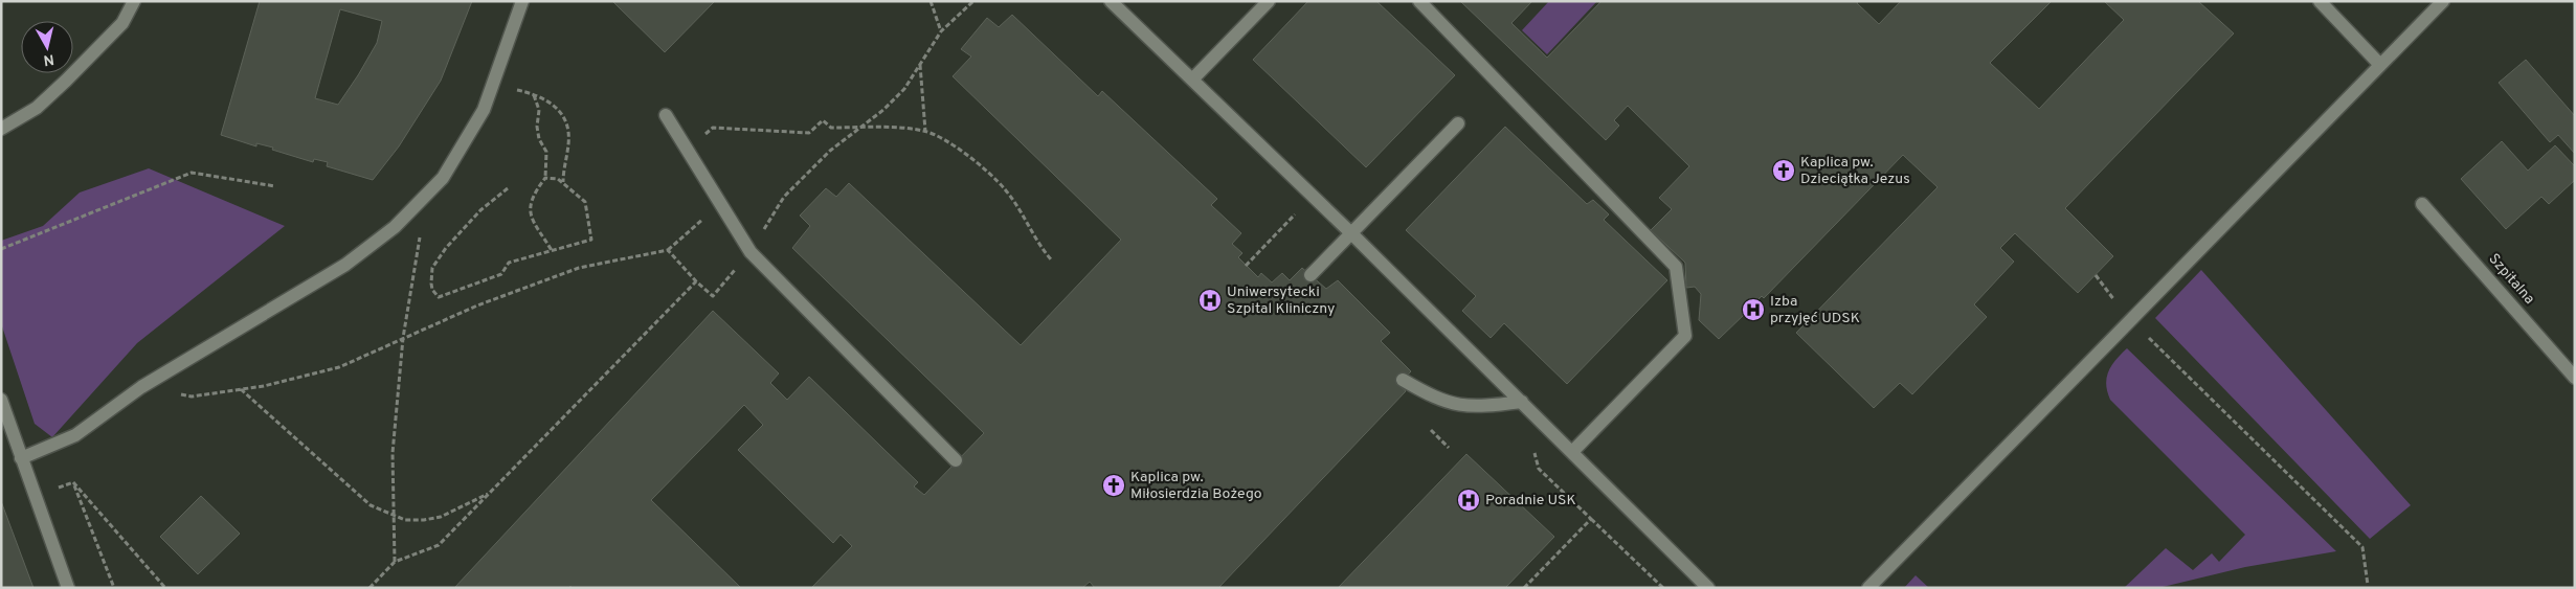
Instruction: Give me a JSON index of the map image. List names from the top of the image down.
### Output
{
  "streets": {
    "street": ["Szpitalna"]
  },
  "places": {
    "church": ["Kaplica pw. Dzieciątka Jezus", "Kaplica pw. Miłosierdzia Bożego"],
    "hospital": ["Uniwersytecki Szpital Kliniczny", "Izba przyjęć UDSK", "Poradnie USK"]
  },
  "north": "bottom"
}
